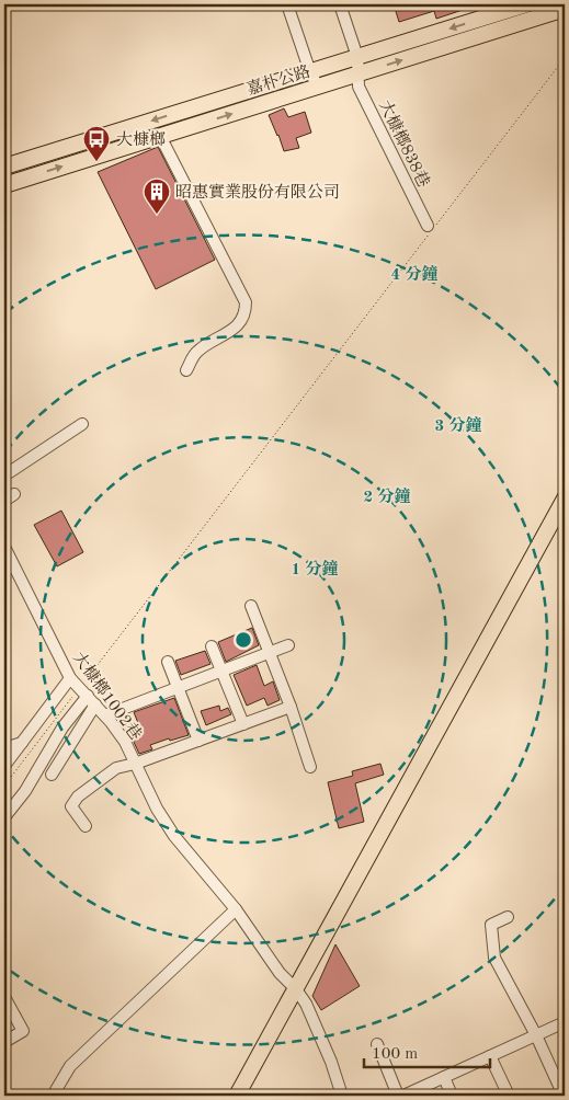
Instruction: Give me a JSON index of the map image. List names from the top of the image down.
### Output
{
  "streets": {
    "main road": ["嘉朴公路"],
    "street": ["大槺榔838巷", "大槺榔1002巷"]
  },
  "crossings": [
    ["嘉朴公路", "大槺榔838巷"]
  ],
  "places": {
    "bus stop": ["大槺榔"],
    "building": ["昭惠實業股份有限公司"]
  },
  "scale_bar": "100 m",
  "rings": [
    "4 分鐘",
    "3 分鐘",
    "2 分鐘",
    "1 分鐘"
  ]
}
